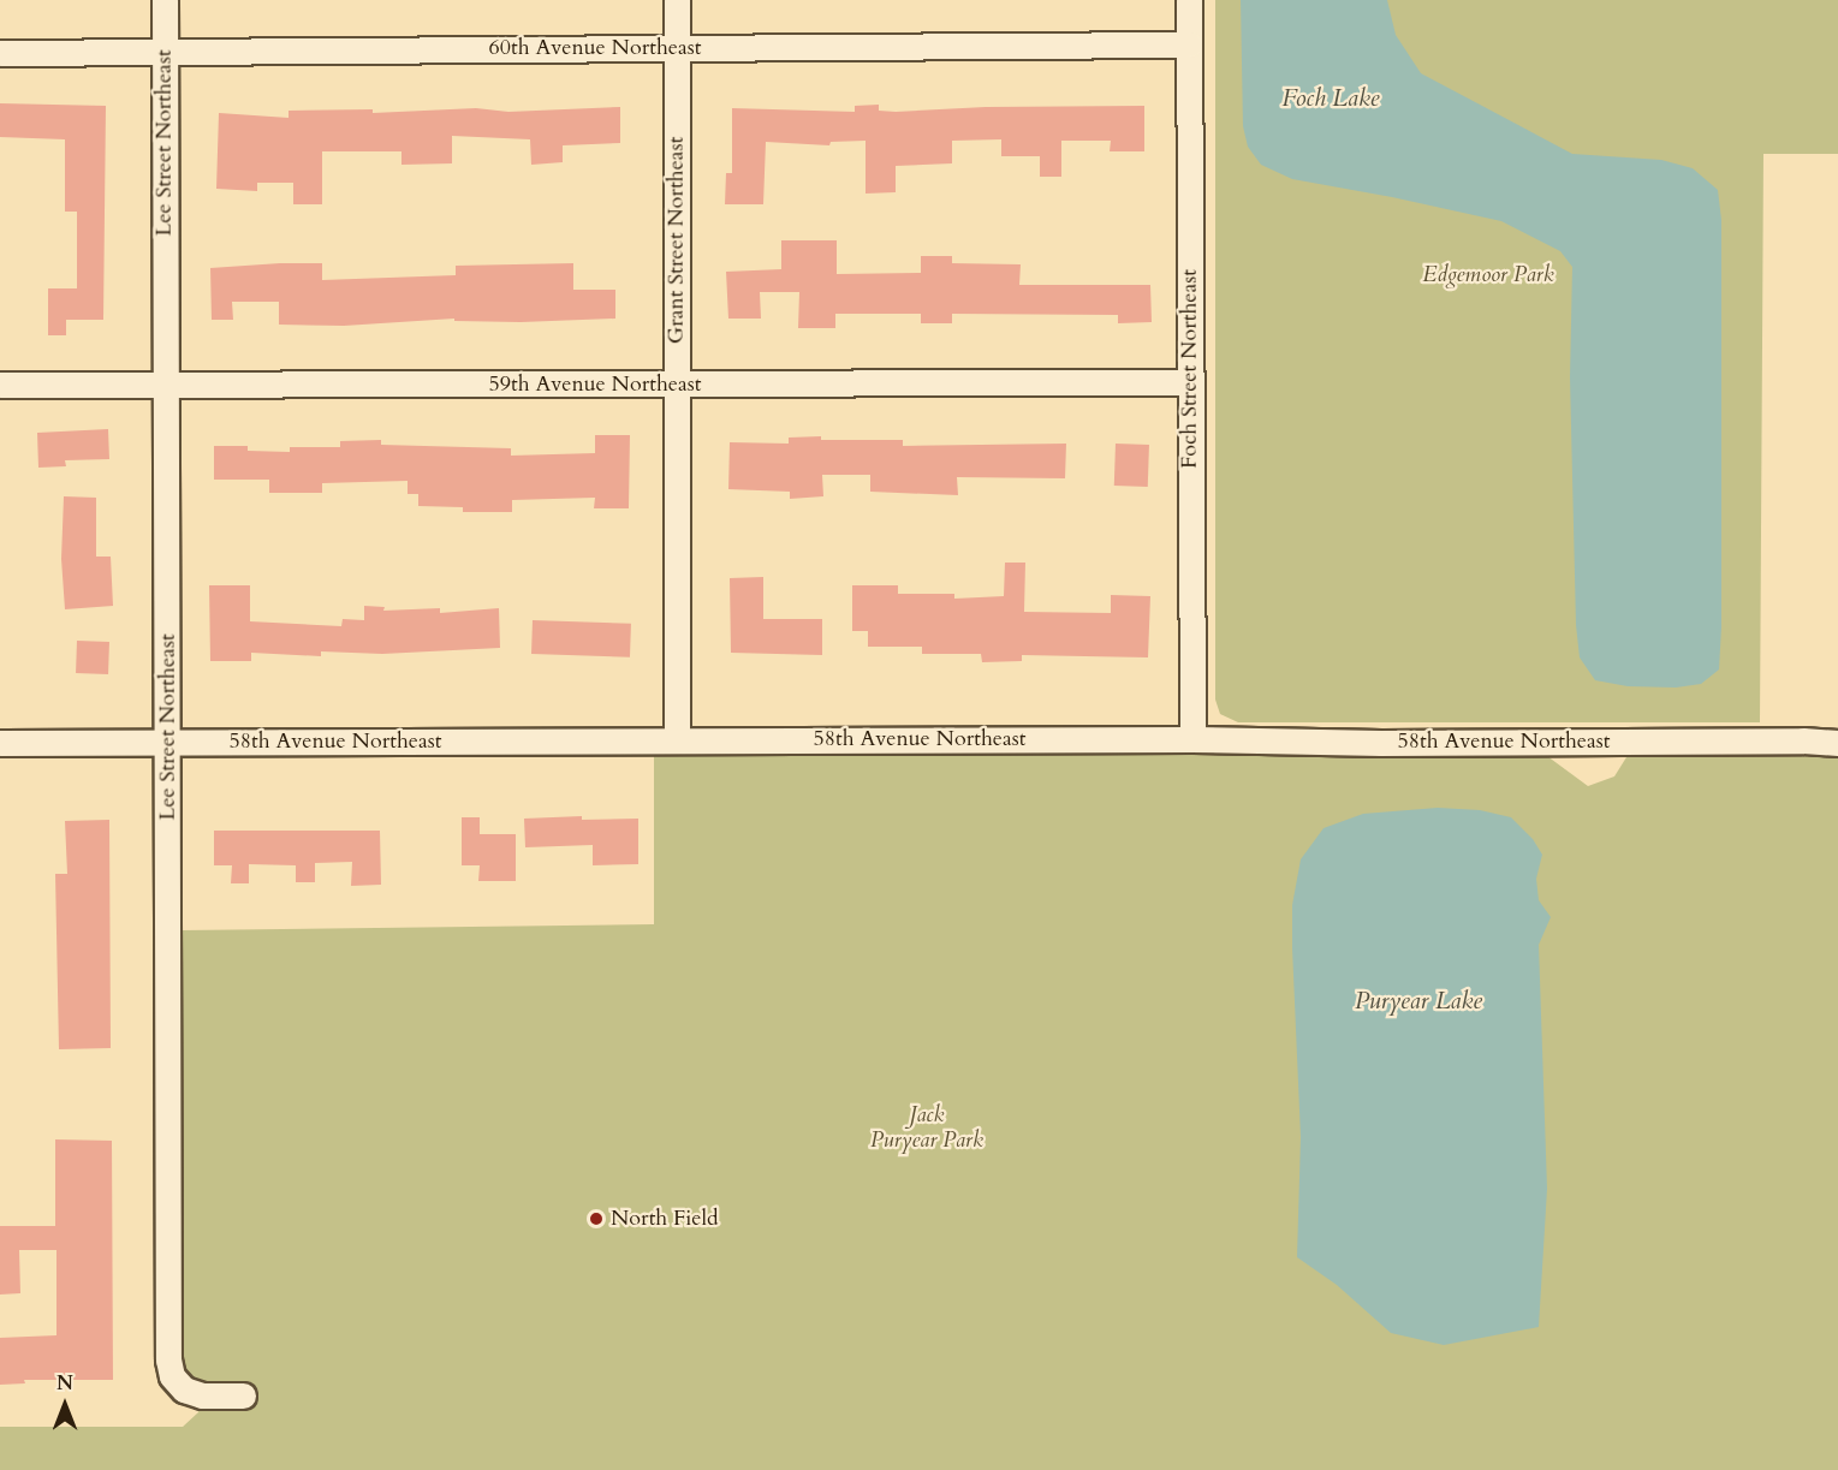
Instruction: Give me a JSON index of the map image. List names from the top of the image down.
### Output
{
  "streets": {
    "street": [
      "60th Avenue Northeast",
      "Lee Street Northeast",
      "Grant Street Northeast",
      "Foch Street Northeast",
      "59th Avenue Northeast",
      "58th Avenue Northeast"
    ]
  },
  "crossings": [
    ["60th Avenue Northeast", "Lee Street Northeast"],
    ["60th Avenue Northeast", "Grant Street Northeast"],
    ["60th Avenue Northeast", "Foch Street Northeast"],
    ["Lee Street Northeast", "59th Avenue Northeast"],
    ["Lee Street Northeast", "58th Avenue Northeast"],
    ["Grant Street Northeast", "59th Avenue Northeast"],
    ["Grant Street Northeast", "58th Avenue Northeast"],
    ["Foch Street Northeast", "59th Avenue Northeast"],
    ["Foch Street Northeast", "58th Avenue Northeast"]
  ],
  "water": ["Foch Lake", "Puryear Lake"],
  "parks": ["Edgemoor Park", "Jack Puryear Park"],
  "places": ["North Field"],
  "north": "top"
}
